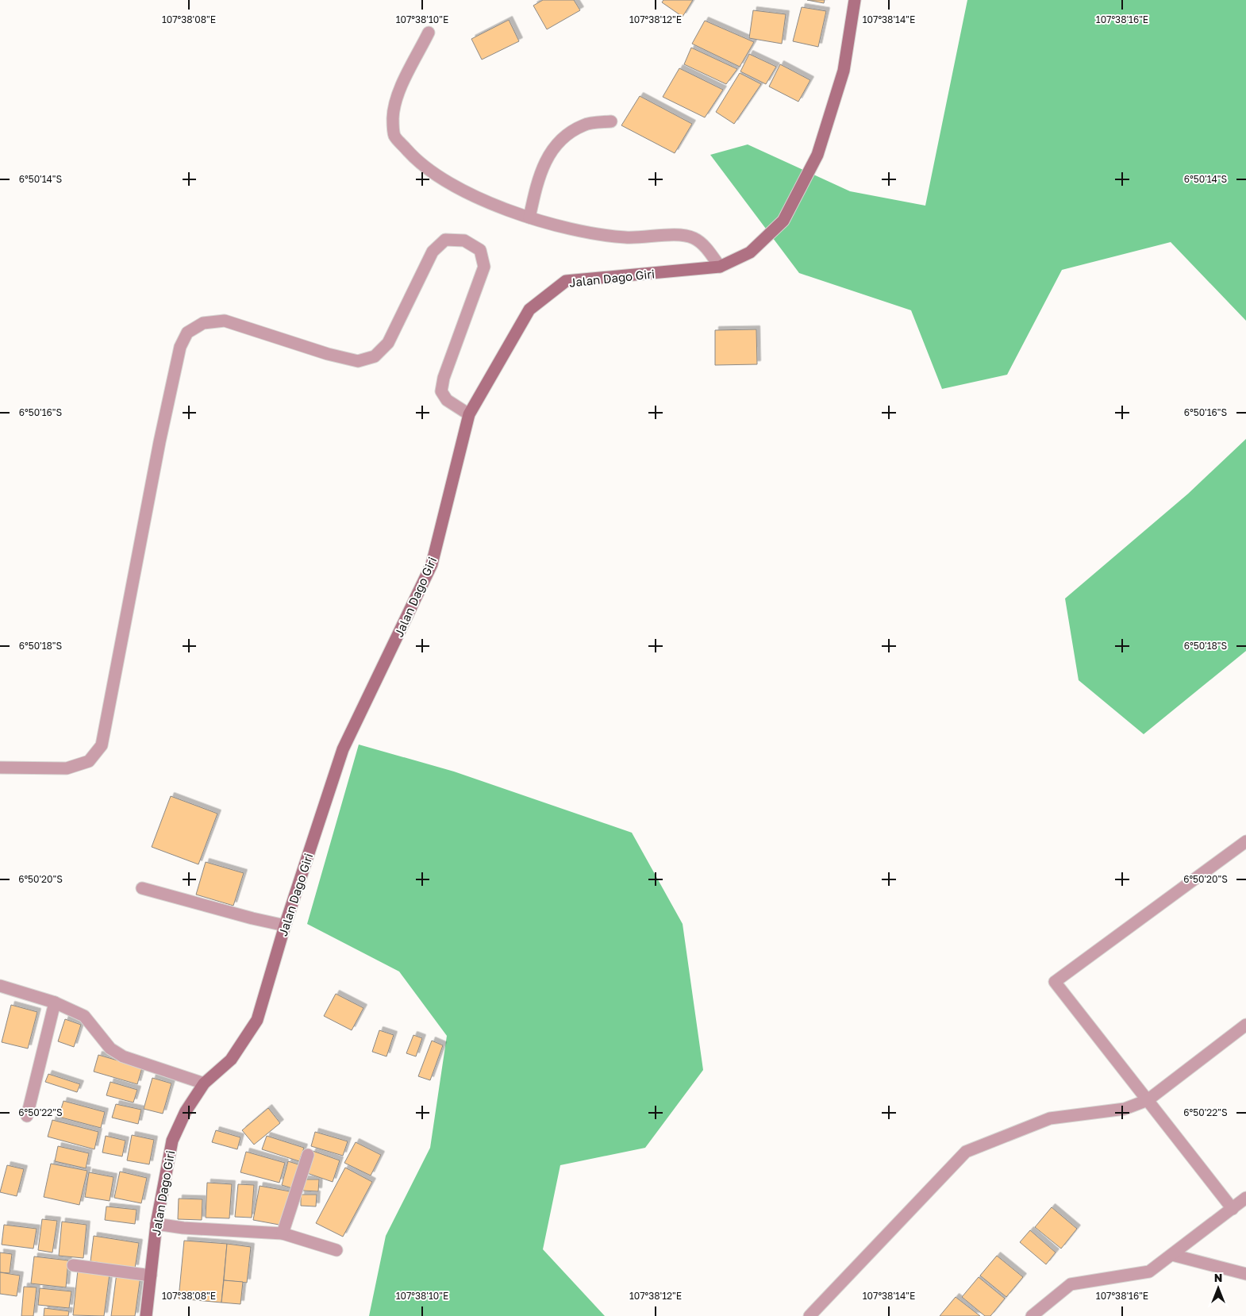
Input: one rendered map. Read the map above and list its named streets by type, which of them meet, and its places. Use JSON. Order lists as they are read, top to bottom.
{
  "streets": {
    "main road": ["Jalan Dago Giri"]
  },
  "north": "top",
  "coordinates": [
    "107°38'08\"E",
    "107°38'10\"E",
    "107°38'12\"E",
    "107°38'14\"E",
    "107°38'16\"E",
    "6°50'14\"S",
    "6°50'16\"S",
    "6°50'18\"S",
    "6°50'20\"S",
    "6°50'22\"S"
  ]
}
